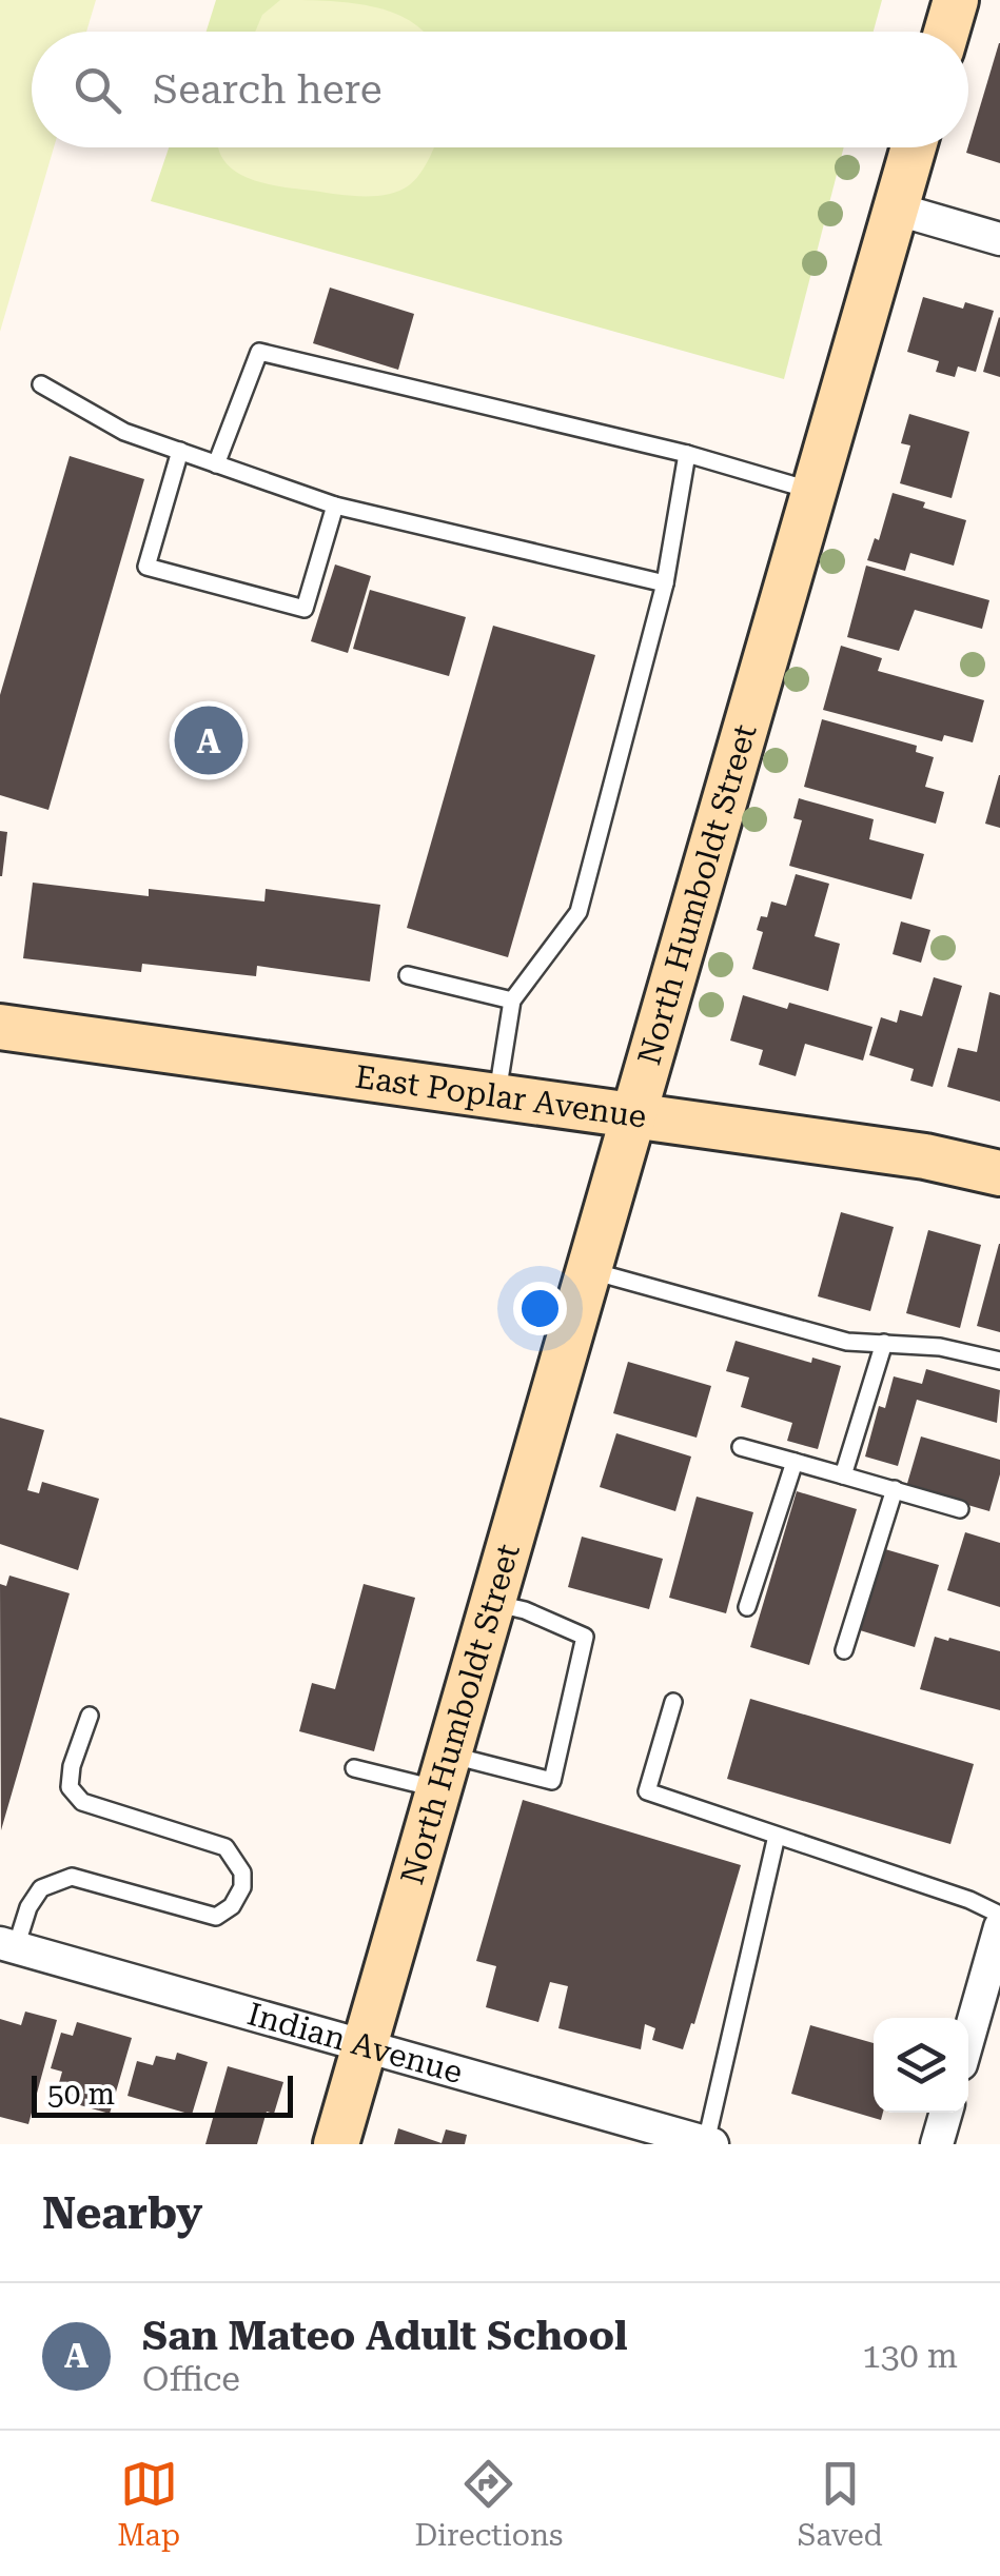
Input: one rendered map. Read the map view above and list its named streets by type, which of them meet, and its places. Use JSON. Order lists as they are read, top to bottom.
{
  "streets": {
    "street": ["North Humboldt Street", "East Poplar Avenue", "Indian Avenue"]
  },
  "crossings": [
    ["North Humboldt Street", "East Poplar Avenue"],
    ["North Humboldt Street", "Indian Avenue"]
  ],
  "scale_bar": "50 m",
  "page": {
    "search": "Search here",
    "pins": "A",
    "scale": "50 m",
    "heading": "Nearby",
    "list": [
      {
        "mark": "A",
        "name": "San Mateo Adult School",
        "note": "Office",
        "value": "130 m"
      }
    ],
    "nav": ["Map", "Directions", "Saved"]
  }
}
